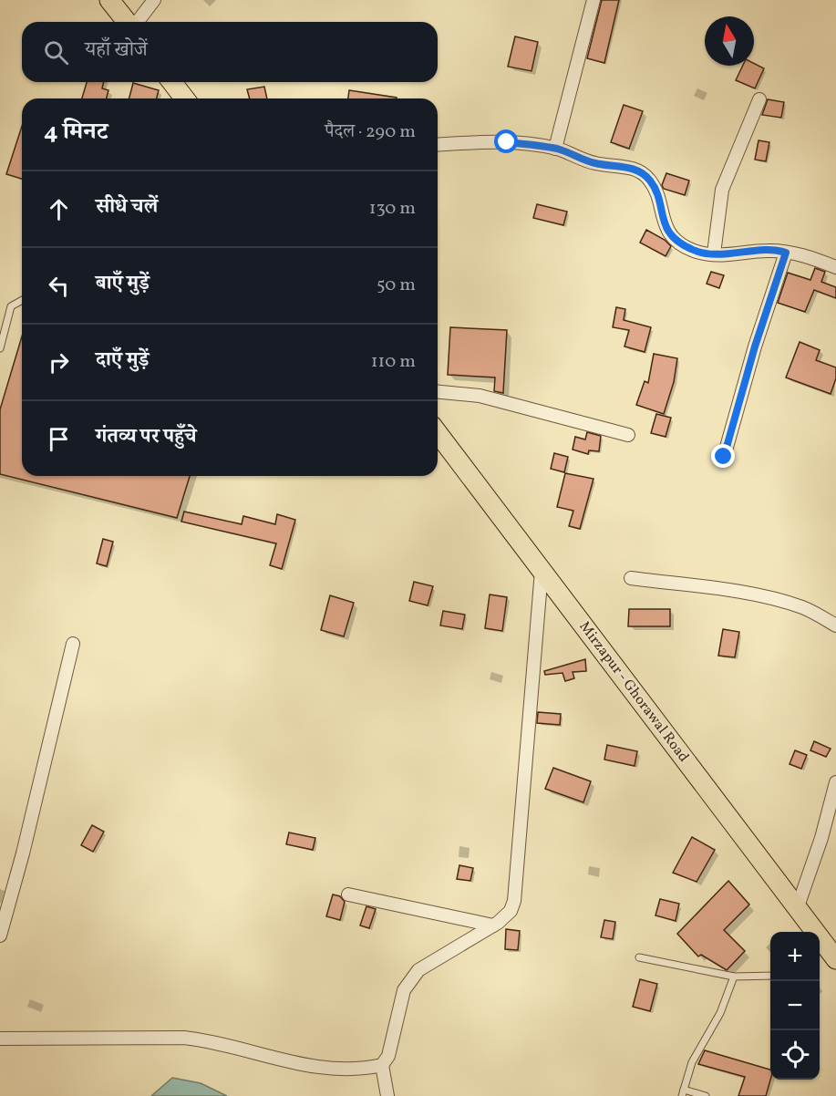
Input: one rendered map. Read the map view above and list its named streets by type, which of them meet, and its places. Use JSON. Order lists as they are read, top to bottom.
{
  "streets": {
    "main road": ["Mirzapur - Ghorawal Road"]
  },
  "north": "top",
  "page": {
    "search": "यहाँ खोजें",
    "heading": ["4 मिनट", "पैदल · 290 m"],
    "list": [
      ["सीधे चलें", "130 m"],
      ["बाएँ मुड़ें", "50 m"],
      ["दाएँ मुड़ें", "110 m"],
      "गंतव्य पर पहुँचे"
    ],
    "map_buttons": ["+", "−"]
  }
}
